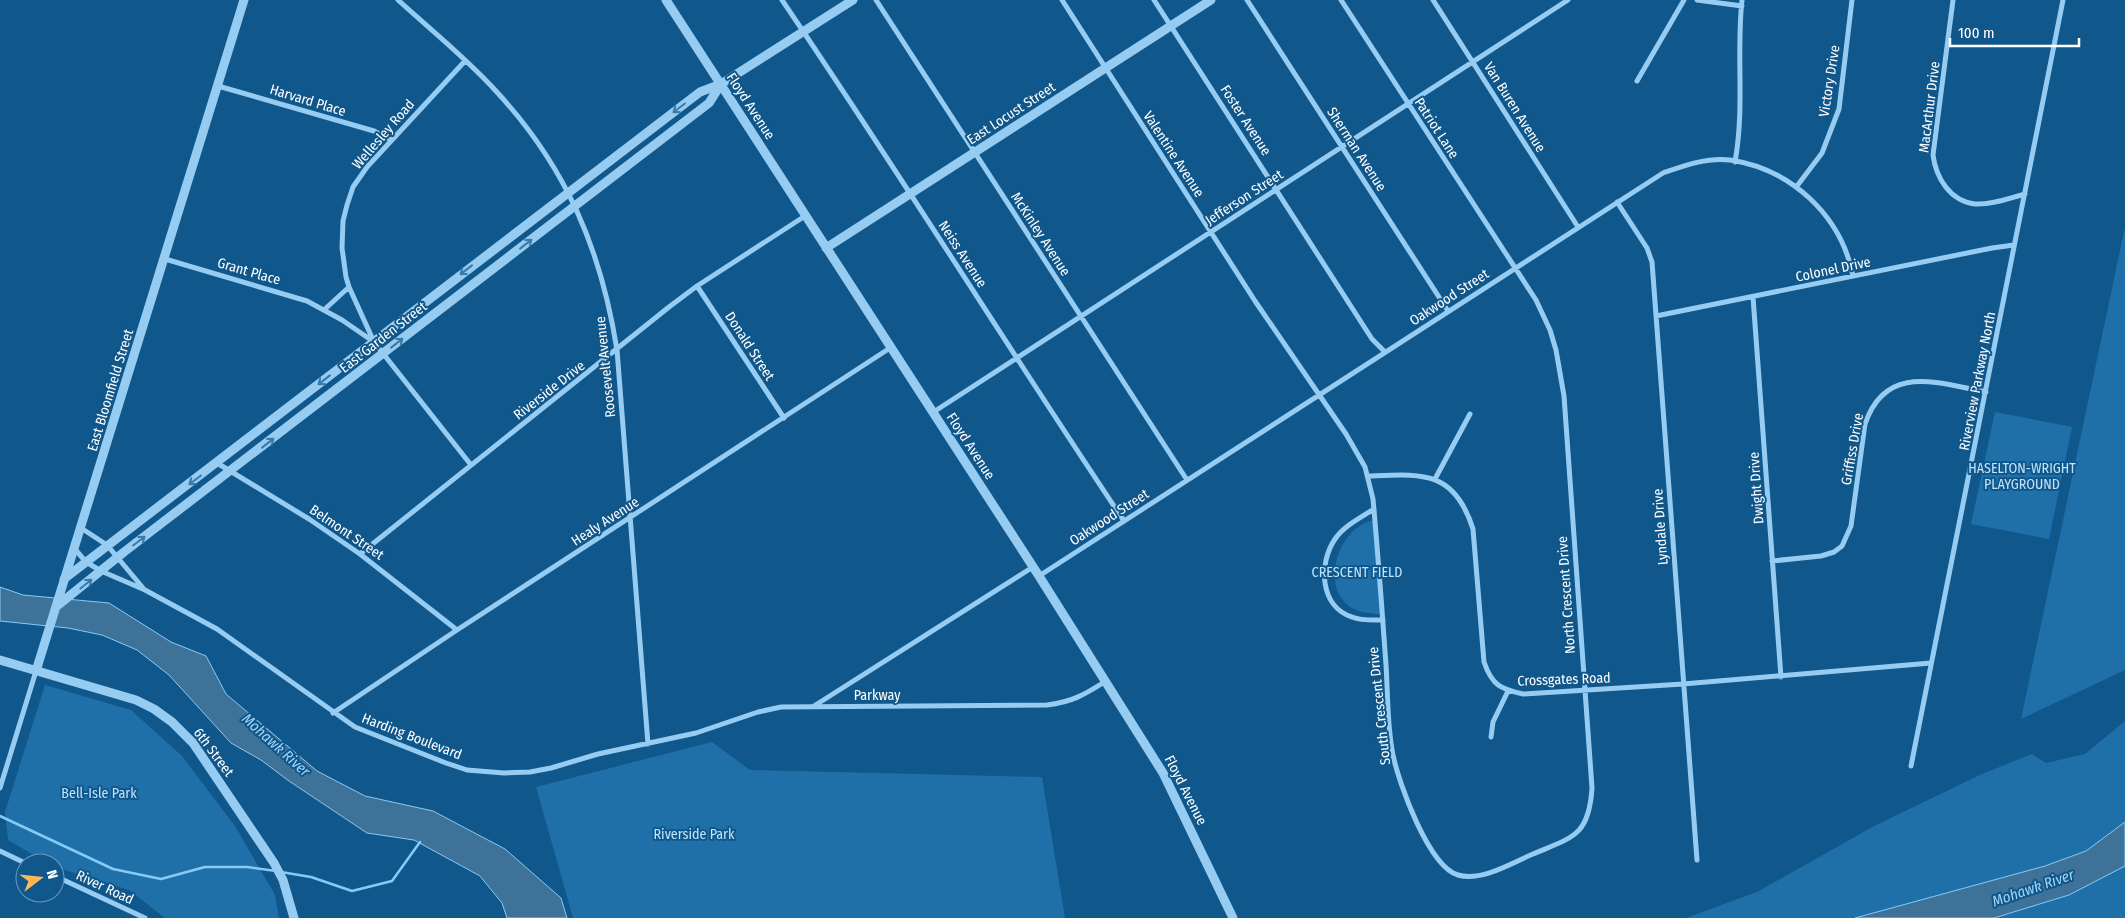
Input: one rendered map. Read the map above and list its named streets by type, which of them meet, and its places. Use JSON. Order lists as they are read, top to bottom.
{
  "streets": {
    "street": [
      "Victory Drive",
      "Harvard Place",
      "Floyd Avenue",
      "Van Buren Avenue",
      "MacArthur Drive",
      "East Locust Street",
      "Foster Avenue",
      "Patriot Lane",
      "Wellesley Road",
      "Sherman Avenue",
      "Valentine Avenue",
      "Jefferson Street",
      "McKinley Avenue",
      "Neiss Avenue",
      "Colonel Drive",
      "Grant Place",
      "Oakwood Street",
      "East Garden Street",
      "Donald Street",
      "Roosevelt Avenue",
      "Riverview Parkway North",
      "East Bloomfield Street",
      "Riverside Drive",
      "Griffiss Drive",
      "Dwight Drive",
      "Healy Avenue",
      "Lyndale Drive",
      "Belmont Street",
      "North Crescent Drive",
      "Crossgates Road",
      "Parkway",
      "South Crescent Drive",
      "Harding Boulevard",
      "6th Street",
      "River Road"
    ]
  },
  "crossings": [
    ["Victory Drive", "Oakwood Street"],
    ["Harvard Place", "Wellesley Road"],
    ["Harvard Place", "East Bloomfield Street"],
    ["Floyd Avenue", "East Locust Street"],
    ["Floyd Avenue", "Jefferson Street"],
    ["Floyd Avenue", "Oakwood Street"],
    ["Floyd Avenue", "East Garden Street"],
    ["Floyd Avenue", "Riverside Drive"],
    ["Floyd Avenue", "Healy Avenue"],
    ["Floyd Avenue", "Parkway"],
    ["Van Buren Avenue", "Jefferson Street"],
    ["Van Buren Avenue", "Oakwood Street"],
    ["MacArthur Drive", "Riverview Parkway North"],
    ["East Locust Street", "Foster Avenue"],
    ["East Locust Street", "Valentine Avenue"],
    ["East Locust Street", "McKinley Avenue"],
    ["East Locust Street", "Neiss Avenue"],
    ["Foster Avenue", "Jefferson Street"],
    ["Foster Avenue", "Oakwood Street"],
    ["Patriot Lane", "Jefferson Street"],
    ["Patriot Lane", "Oakwood Street"],
    ["Patriot Lane", "North Crescent Drive"],
    ["Wellesley Road", "Grant Place"],
    ["Wellesley Road", "East Garden Street"],
    ["Wellesley Road", "Roosevelt Avenue"],
    ["Wellesley Road", "Riverside Drive"],
    ["Sherman Avenue", "Jefferson Street"],
    ["Sherman Avenue", "Oakwood Street"],
    ["Valentine Avenue", "Jefferson Street"],
    ["Valentine Avenue", "Oakwood Street"],
    ["Jefferson Street", "McKinley Avenue"],
    ["Jefferson Street", "Neiss Avenue"],
    ["McKinley Avenue", "Oakwood Street"],
    ["Neiss Avenue", "Oakwood Street"],
    ["Neiss Avenue", "East Garden Street"],
    ["Colonel Drive", "Oakwood Street"],
    ["Colonel Drive", "Riverview Parkway North"],
    ["Colonel Drive", "Dwight Drive"],
    ["Colonel Drive", "Lyndale Drive"],
    ["Grant Place", "East Garden Street"],
    ["Grant Place", "East Bloomfield Street"],
    ["Oakwood Street", "Lyndale Drive"],
    ["Oakwood Street", "North Crescent Drive"],
    ["East Garden Street", "Roosevelt Avenue"],
    ["East Garden Street", "East Bloomfield Street"],
    ["East Garden Street", "Belmont Street"],
    ["East Garden Street", "Harding Boulevard"],
    ["Donald Street", "Riverside Drive"],
    ["Donald Street", "Healy Avenue"],
    ["Roosevelt Avenue", "Riverside Drive"],
    ["Roosevelt Avenue", "Healy Avenue"],
    ["Roosevelt Avenue", "Parkway"],
    ["Roosevelt Avenue", "Harding Boulevard"],
    ["Riverview Parkway North", "Griffiss Drive"],
    ["Riverview Parkway North", "Crossgates Road"],
    ["East Bloomfield Street", "Harding Boulevard"],
    ["East Bloomfield Street", "6th Street"],
    ["Riverside Drive", "Belmont Street"],
    ["Griffiss Drive", "Dwight Drive"],
    ["Dwight Drive", "Crossgates Road"],
    ["Healy Avenue", "Belmont Street"],
    ["Healy Avenue", "Harding Boulevard"],
    ["Lyndale Drive", "Crossgates Road"],
    ["North Crescent Drive", "Crossgates Road"],
    ["North Crescent Drive", "South Crescent Drive"],
    ["Crossgates Road", "South Crescent Drive"],
    ["Parkway", "Harding Boulevard"]
  ],
  "water": ["Mohawk River"],
  "parks": [
    "HASELTON-WRIGHT PLAYGROUND",
    "CRESCENT FIELD",
    "Bell-Isle Park",
    "Riverside Park"
  ],
  "scale_bar": "100 m",
  "north": "right"
}
